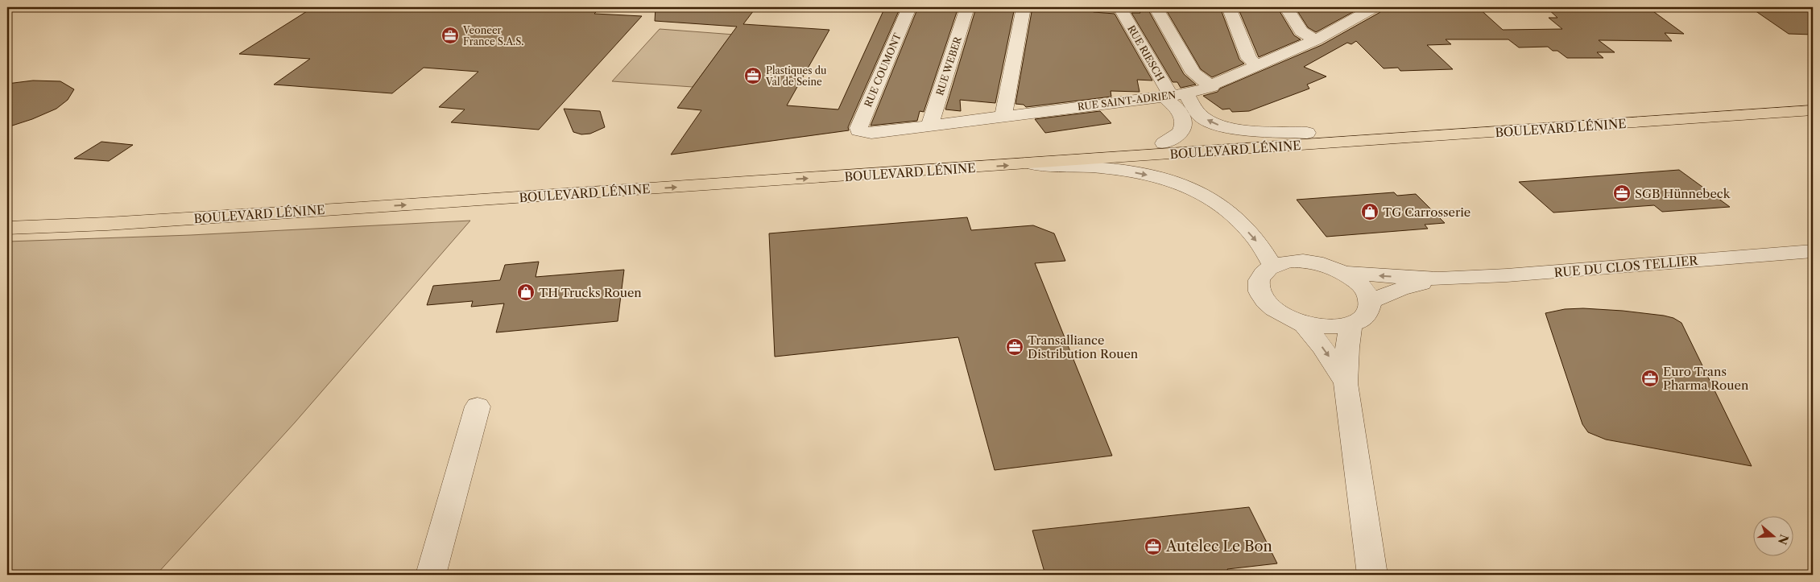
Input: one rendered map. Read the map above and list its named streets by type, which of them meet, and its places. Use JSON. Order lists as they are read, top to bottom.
{
  "streets": {
    "main road": ["BOULEVARD LÉNINE"],
    "street": [
      "RUE RIESCH",
      "RUE WEBER",
      "RUE COUMONT",
      "RUE SAINT-ADRIEN",
      "RUE DU CLOS TELLIER"
    ]
  },
  "crossings": [
    ["RUE RIESCH", "RUE SAINT-ADRIEN"],
    ["RUE WEBER", "RUE SAINT-ADRIEN"],
    ["RUE COUMONT", "RUE SAINT-ADRIEN"]
  ],
  "places": {
    "office": [
      "Veoneer France S.A.S.",
      "Plastiques du Val de Seine",
      "SGB Hünnebeck",
      "Transalliance Distribution Rouen",
      "Euro Trans Pharma Rouen",
      "Autelec Le Bon"
    ],
    "shop": ["TG Carrosserie", "TH Trucks Rouen"]
  },
  "north": "right"
}
